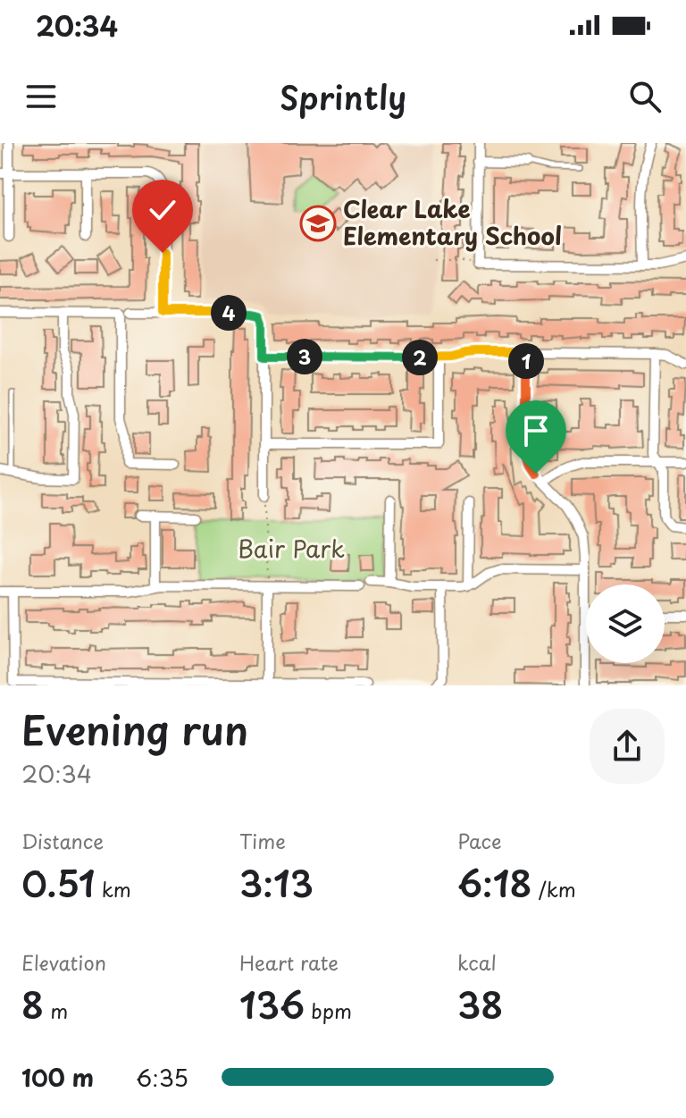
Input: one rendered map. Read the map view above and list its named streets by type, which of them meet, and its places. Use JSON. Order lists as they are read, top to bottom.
{
  "parks": ["Bair Park"],
  "places": {
    "school or university": ["Clear Lake Elementary School"]
  },
  "page": {
    "status": "20:34",
    "header": "Sprintly",
    "pins": [
      "4",
      "3",
      "2",
      "1"
    ],
    "heading": ["Evening run", "20:34"],
    "stats": [
      ["Distance", "0.51 km"],
      ["Time", "3:13"],
      ["Pace", "6:18 /km"],
      ["Elevation", "8 m"],
      ["Heart rate", "136 bpm"],
      ["kcal", "38"]
    ],
    "list": [
      {
        "name": "100 m",
        "note": "6:35"
      }
    ]
  }
}
